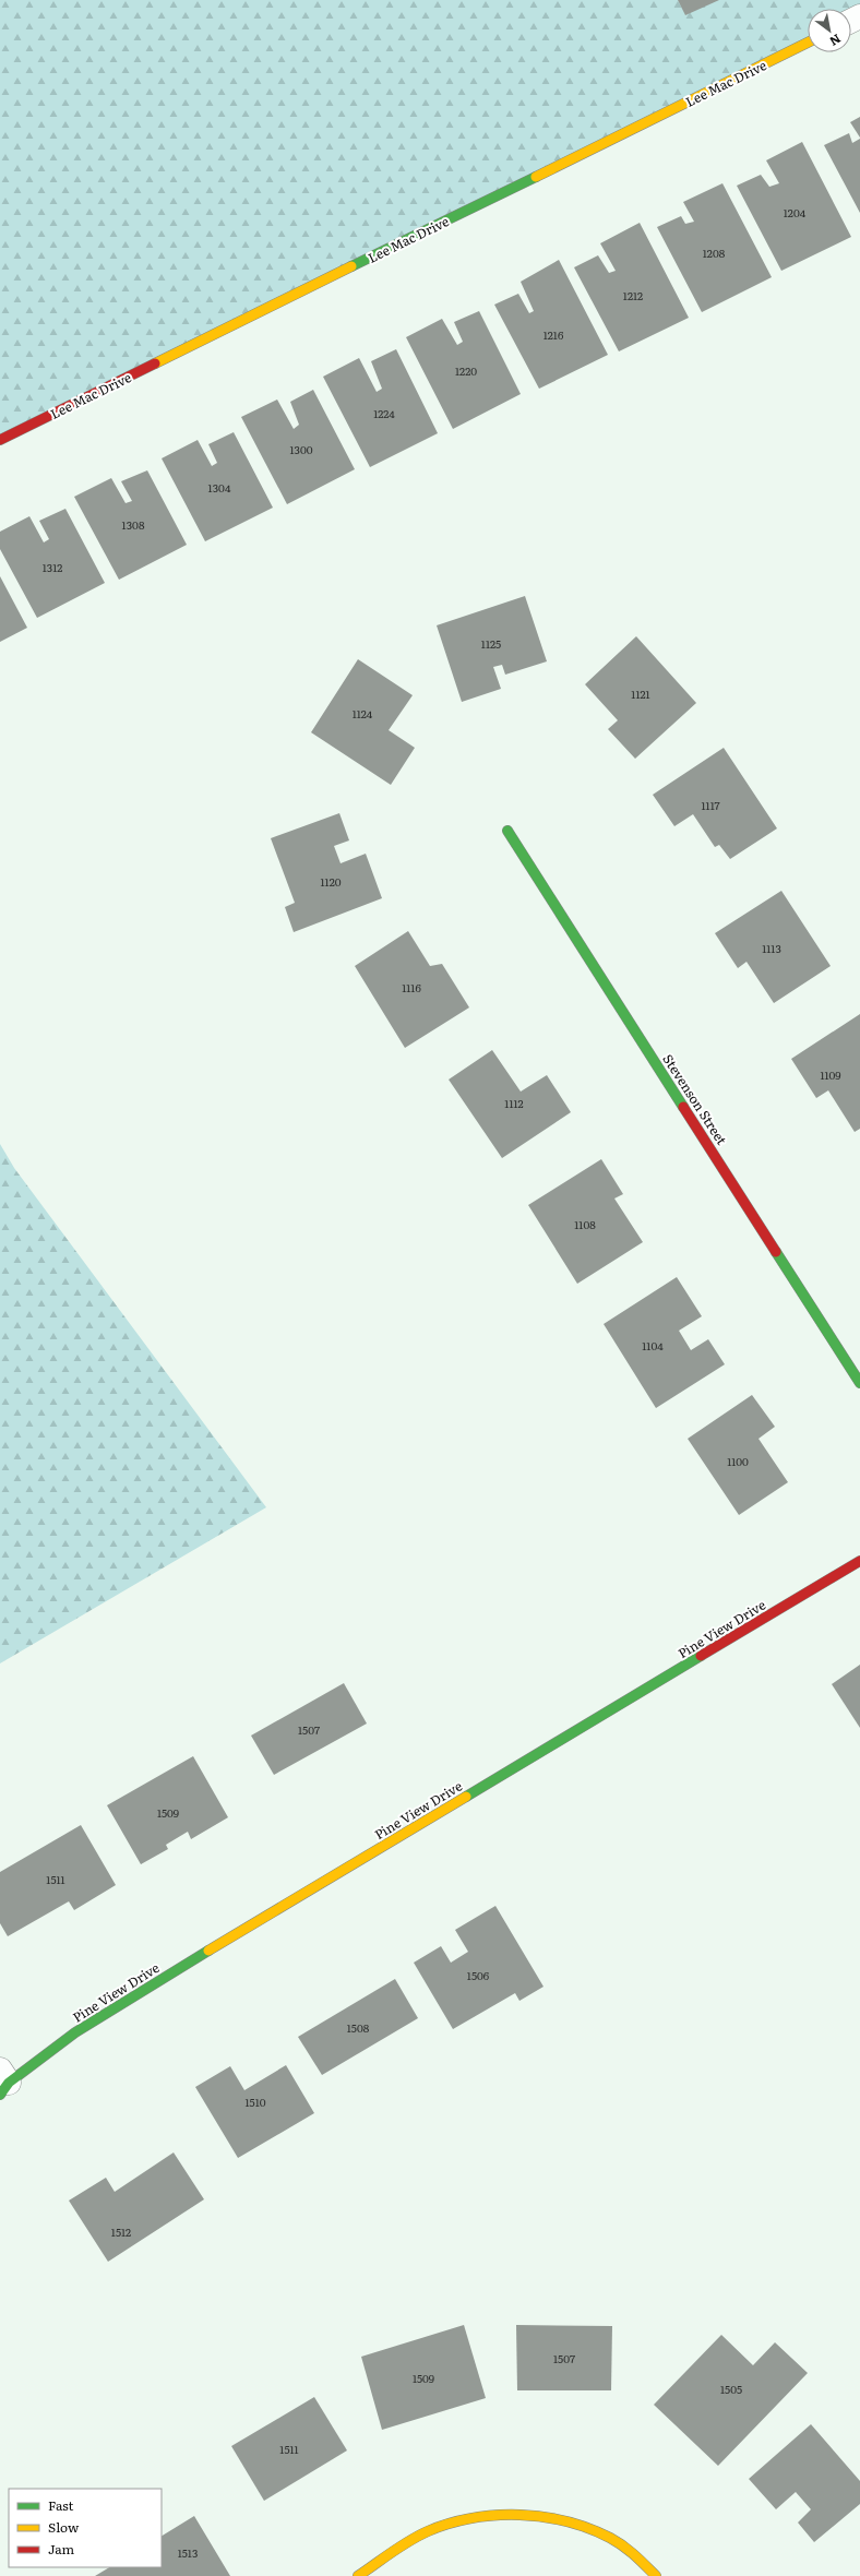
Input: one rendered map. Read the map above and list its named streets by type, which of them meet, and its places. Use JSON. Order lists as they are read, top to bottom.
{
  "streets": {
    "street": ["Lee Mac Drive", "Stevenson Street", "Pine View Drive"]
  },
  "house_numbers": [
    "1204",
    "1208",
    "1212",
    "1216",
    "1220",
    "1224",
    "1300",
    "1304",
    "1308",
    "1312",
    "1125",
    "1121",
    "1124",
    "1117",
    "1120",
    "1113",
    "1116",
    "1109",
    "1112",
    "1108",
    "1104",
    "1100",
    "1507",
    "1509",
    "1511",
    "1506",
    "1508",
    "1510",
    "1512",
    "1507",
    "1509",
    "1505",
    "1511",
    "1513"
  ],
  "legend": ["Fast", "Slow", "Jam"],
  "north": "bottom right"
}
